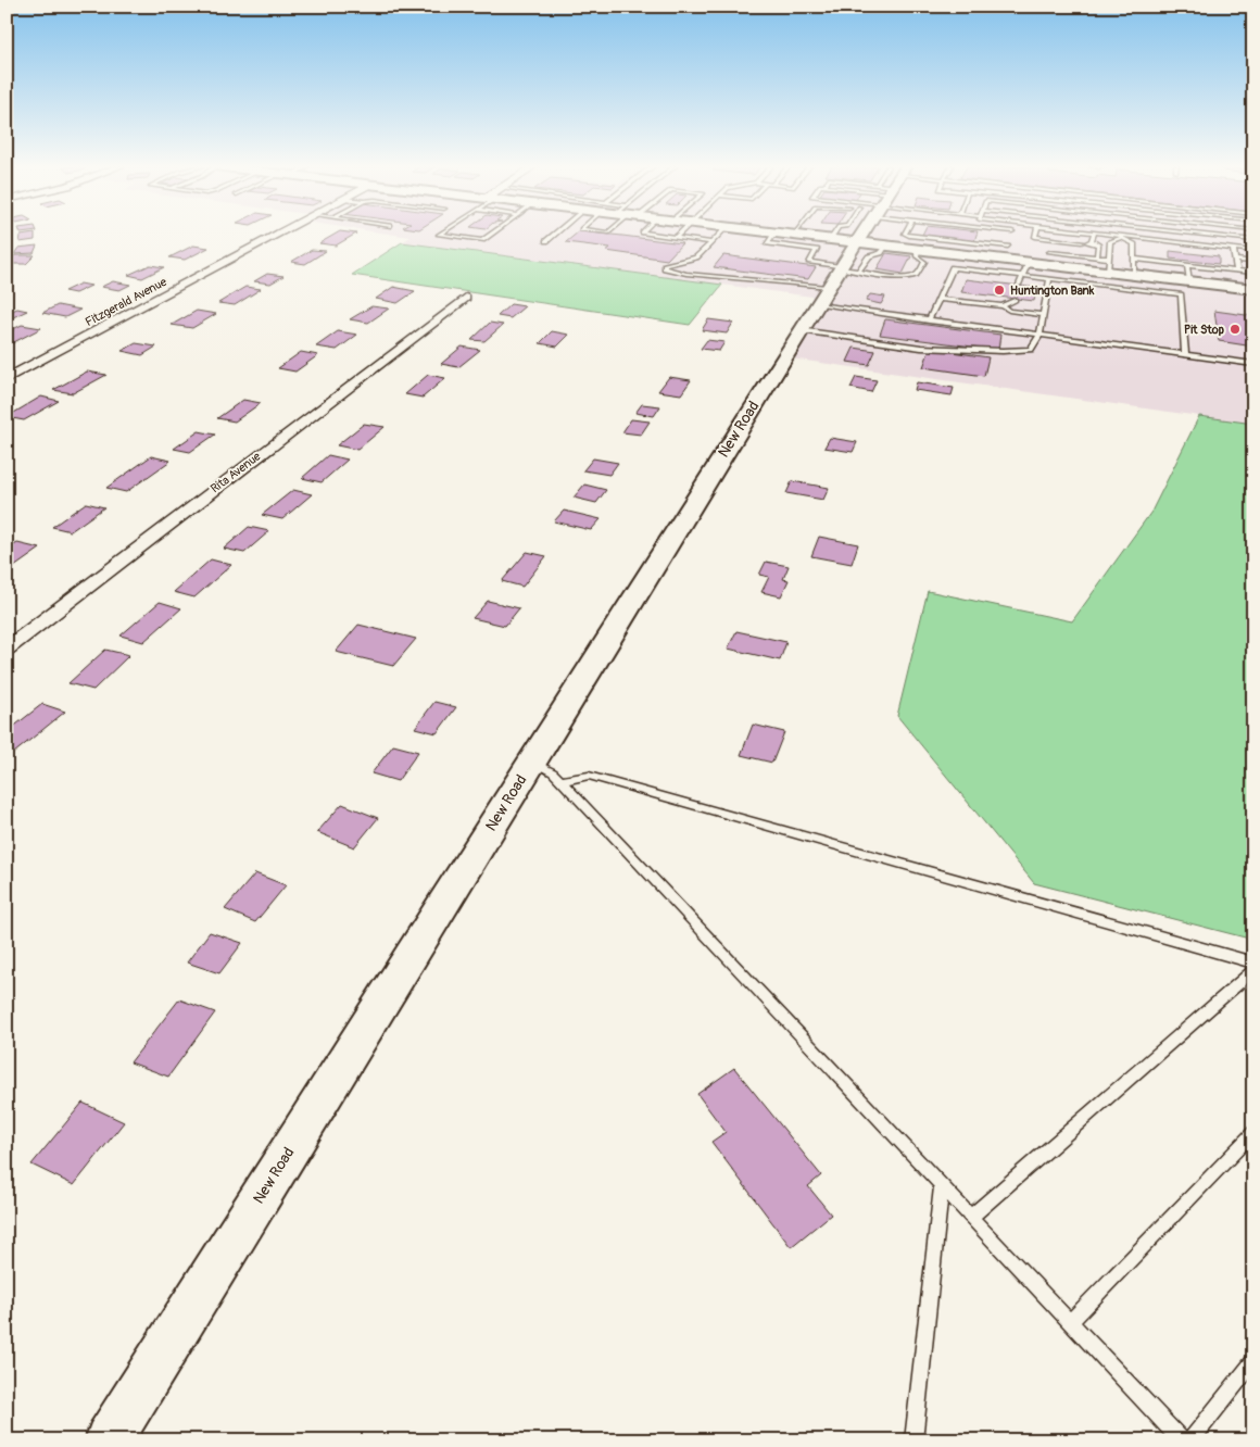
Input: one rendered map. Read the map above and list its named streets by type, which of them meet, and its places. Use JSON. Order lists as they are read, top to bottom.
{
  "streets": {
    "street": ["Fitzgerald Avenue", "New Road", "Rita Avenue"]
  },
  "places": ["Huntington Bank", "Pit Stop"]
}
